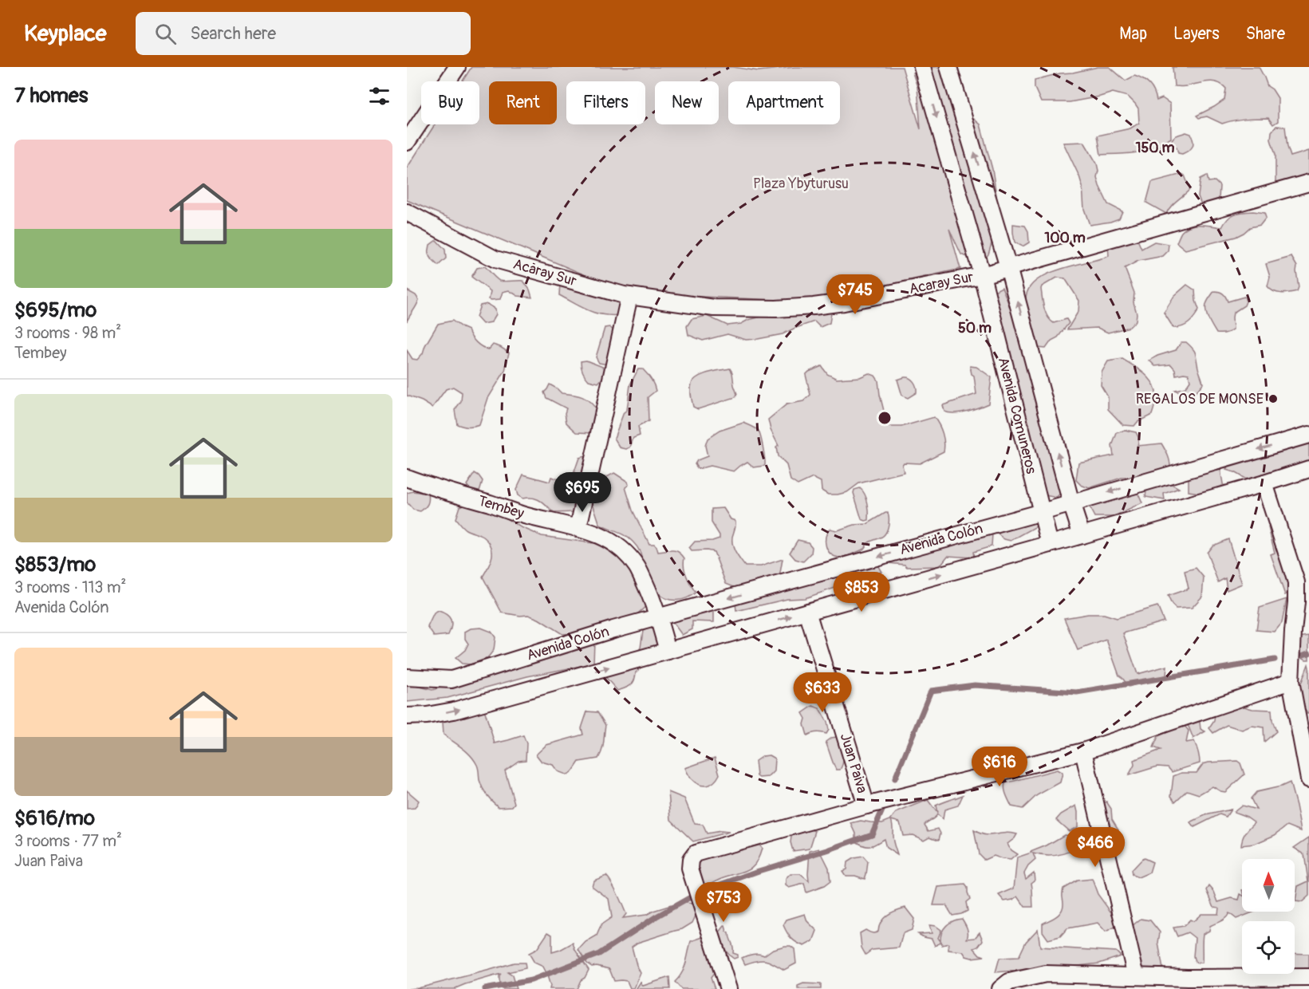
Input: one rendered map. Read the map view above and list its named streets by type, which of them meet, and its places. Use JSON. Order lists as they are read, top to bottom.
{
  "streets": {
    "street": [
      "Acaray Sur",
      "Avenida Comuneros",
      "Tembey",
      "Avenida Colón",
      "Juan Paiva"
    ]
  },
  "crossings": [
    ["Acaray Sur", "Avenida Comuneros"],
    ["Avenida Comuneros", "Avenida Colón"],
    ["Tembey", "Avenida Colón"]
  ],
  "parks": ["Plaza Ybyturusu"],
  "places": ["REGALOS DE MONSE"],
  "north": "top",
  "page": {
    "header": "Keyplace",
    "search": "Search here",
    "nav": ["Map", "Layers", "Share"],
    "heading": "7 homes",
    "chip": [
      "Buy",
      "Rent",
      "Filters",
      "New",
      "Apartment"
    ],
    "list": [
      {
        "name": "$695/mo",
        "note": "3 rooms · 98 m² · Tembey"
      },
      {
        "name": "$853/mo",
        "note": "3 rooms · 113 m² · Avenida Colón"
      },
      {
        "name": "$616/mo",
        "note": "3 rooms · 77 m² · Juan Paiva"
      }
    ],
    "price": [
      "$745",
      "$695",
      "$853",
      "$633",
      "$616",
      "$466",
      "$753"
    ]
  },
  "rings": ["150 m", "100 m", "50 m"]
}
